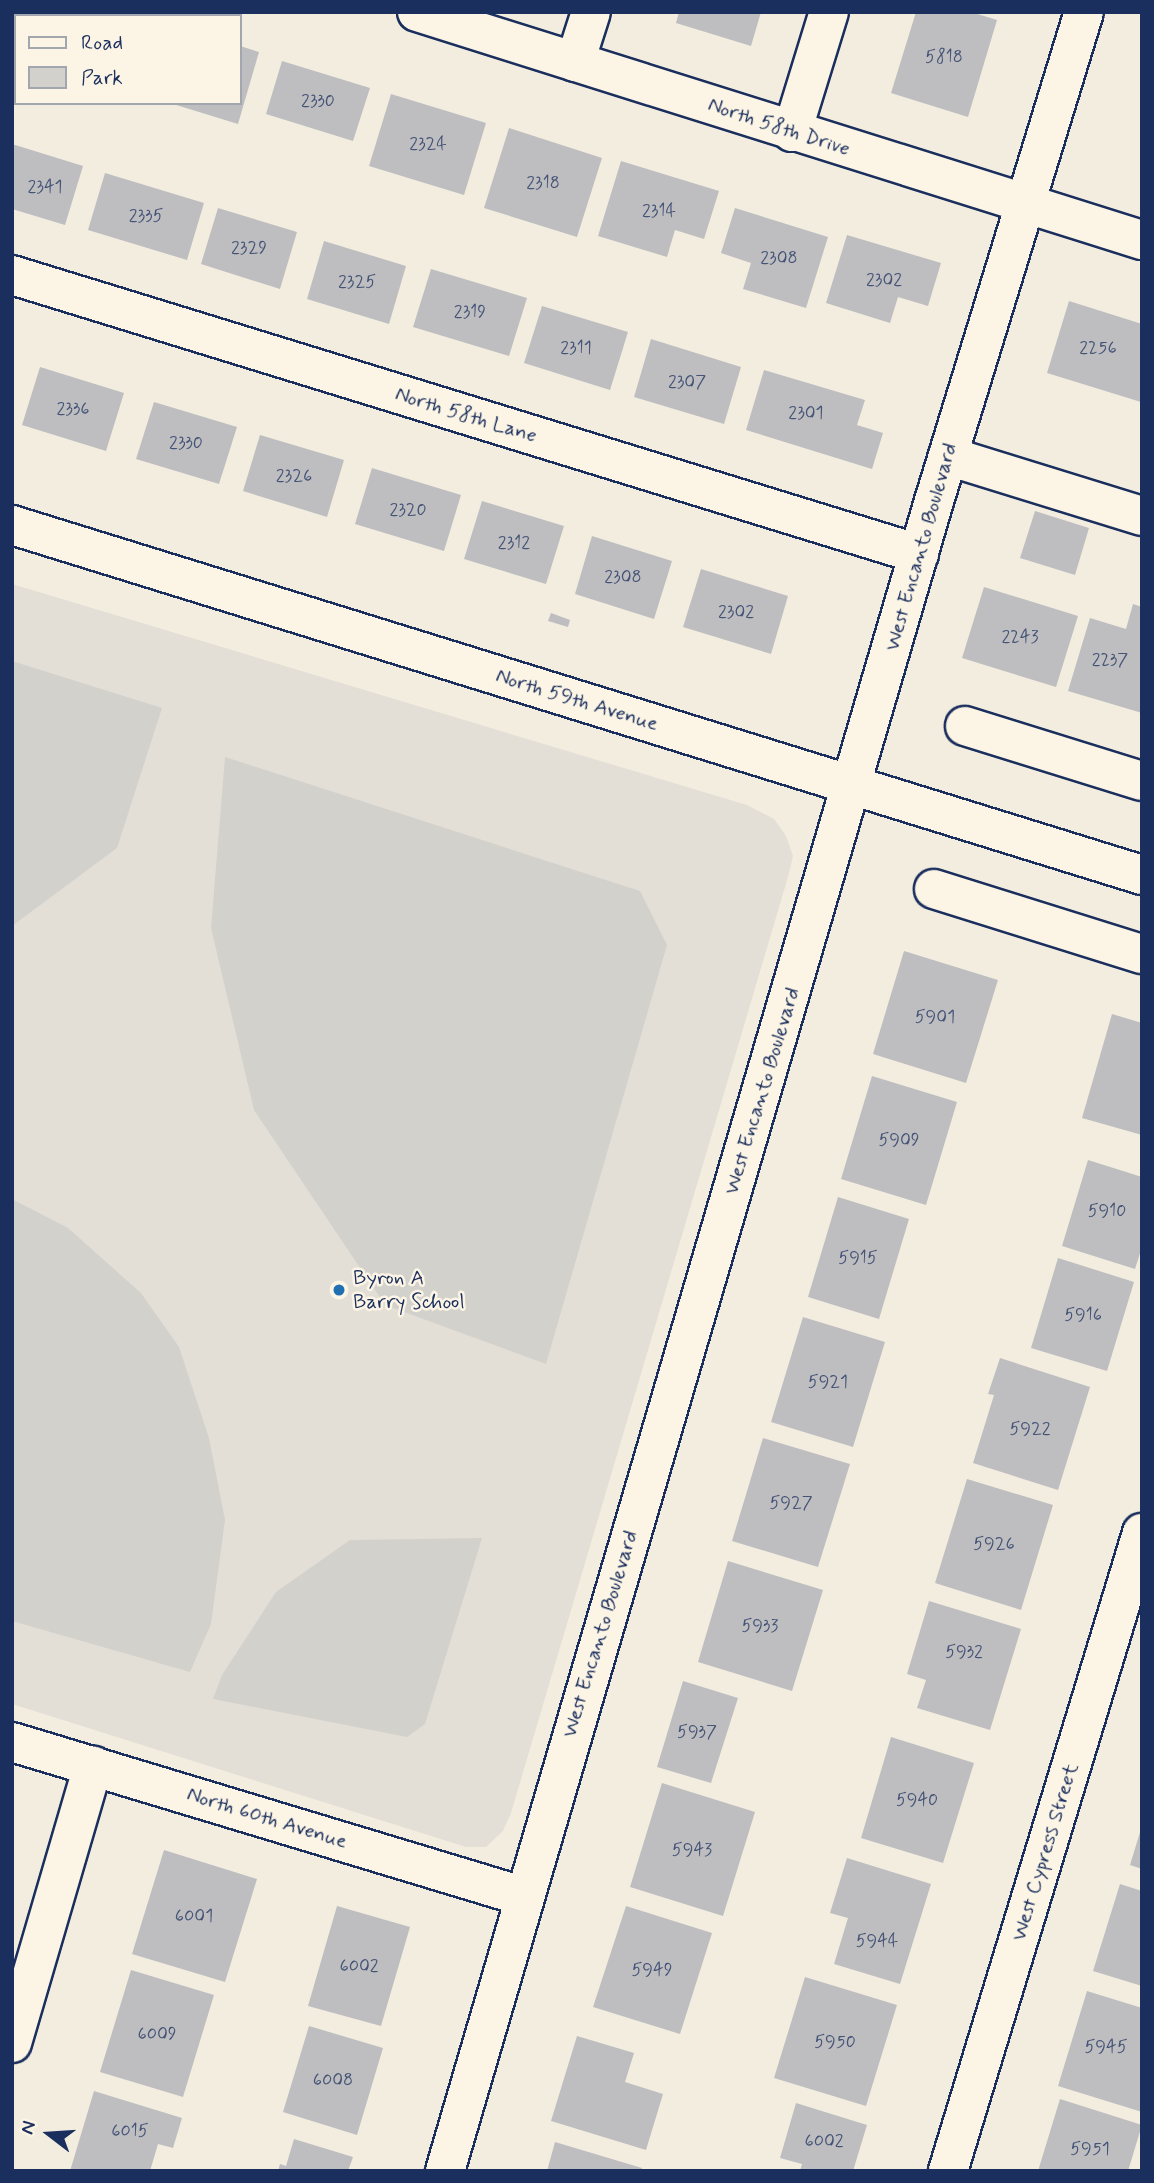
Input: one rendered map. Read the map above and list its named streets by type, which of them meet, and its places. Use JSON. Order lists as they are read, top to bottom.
{
  "streets": {
    "street": [
      "North 58th Drive",
      "North 58th Lane",
      "West Encanto Boulevard",
      "North 59th Avenue",
      "North 60th Avenue",
      "West Cypress Street"
    ]
  },
  "crossings": [
    ["North 58th Drive", "West Encanto Boulevard"],
    ["North 58th Lane", "West Encanto Boulevard"],
    ["West Encanto Boulevard", "North 59th Avenue"],
    ["West Encanto Boulevard", "North 60th Avenue"]
  ],
  "places": ["Byron A Barry School"],
  "house_numbers": [
    "5818",
    "2330",
    "2324",
    "2318",
    "2341",
    "2314",
    "2335",
    "2329",
    "2308",
    "2302",
    "2325",
    "2319",
    "2311",
    "2256",
    "2307",
    "2336",
    "2301",
    "2330",
    "2326",
    "2320",
    "2312",
    "2308",
    "2302",
    "2243",
    "2237",
    "5901",
    "5909",
    "5910",
    "5915",
    "5916",
    "5921",
    "5922",
    "5927",
    "5926",
    "5933",
    "5932",
    "5937",
    "5940",
    "5943",
    "6001",
    "5944",
    "6002",
    "5949",
    "6009",
    "5950",
    "5945",
    "6008",
    "6015",
    "6002",
    "5951"
  ],
  "legend": ["Road", "Park"],
  "north": "left"
}
